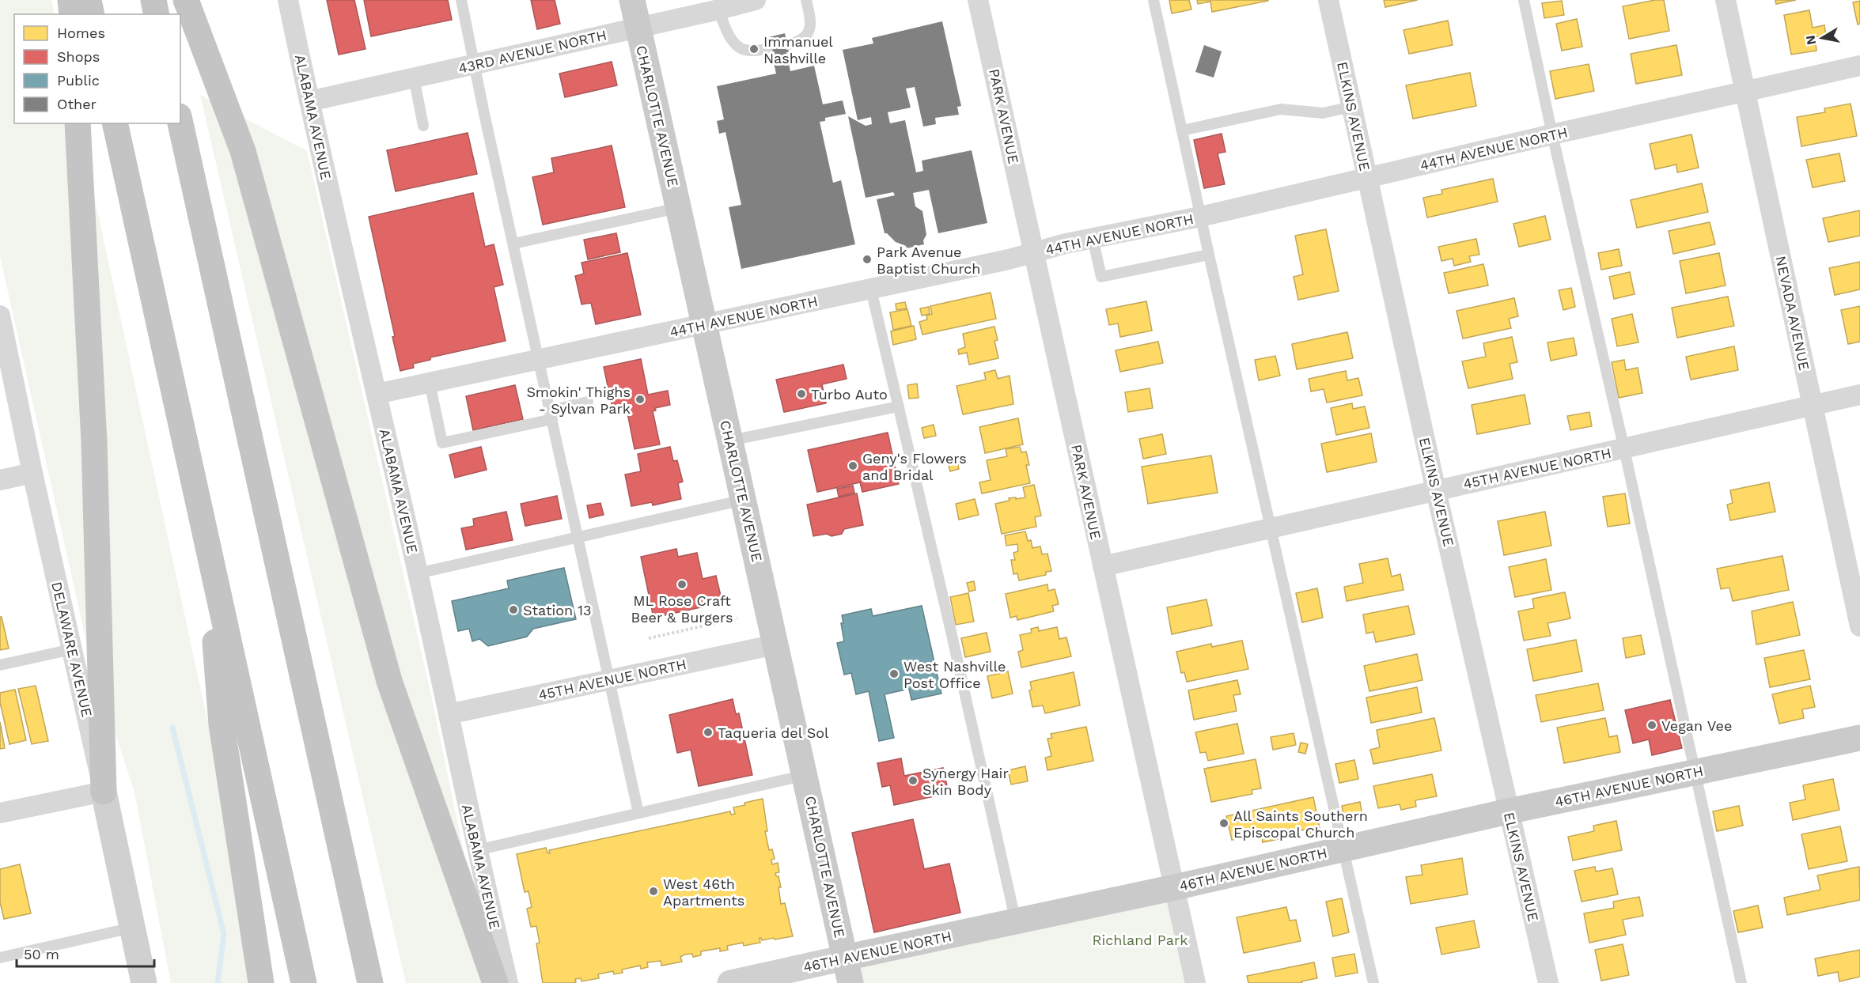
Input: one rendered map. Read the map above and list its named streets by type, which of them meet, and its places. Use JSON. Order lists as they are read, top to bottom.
{
  "streets": {
    "main road": ["CHARLOTTE AVENUE", "DELAWARE AVENUE", "46TH AVENUE NORTH"],
    "street": [
      "43RD AVENUE NORTH",
      "PARK AVENUE",
      "ELKINS AVENUE",
      "ALABAMA AVENUE",
      "44TH AVENUE NORTH",
      "NEVADA AVENUE",
      "45TH AVENUE NORTH"
    ]
  },
  "crossings": [
    ["43RD AVENUE NORTH", "CHARLOTTE AVENUE"],
    ["43RD AVENUE NORTH", "ALABAMA AVENUE"],
    ["CHARLOTTE AVENUE", "44TH AVENUE NORTH"],
    ["CHARLOTTE AVENUE", "45TH AVENUE NORTH"],
    ["CHARLOTTE AVENUE", "46TH AVENUE NORTH"],
    ["PARK AVENUE", "44TH AVENUE NORTH"],
    ["PARK AVENUE", "45TH AVENUE NORTH"],
    ["PARK AVENUE", "46TH AVENUE NORTH"],
    ["ELKINS AVENUE", "44TH AVENUE NORTH"],
    ["ELKINS AVENUE", "45TH AVENUE NORTH"],
    ["ELKINS AVENUE", "46TH AVENUE NORTH"],
    ["ALABAMA AVENUE", "44TH AVENUE NORTH"],
    ["ALABAMA AVENUE", "45TH AVENUE NORTH"],
    ["44TH AVENUE NORTH", "NEVADA AVENUE"],
    ["NEVADA AVENUE", "45TH AVENUE NORTH"]
  ],
  "parks": ["Richland Park"],
  "places": [
    "Immanuel Nashville",
    "Park Avenue Baptist Church",
    "Turbo Auto",
    "Smokin' Thighs - Sylvan Park",
    "Geny's Flowers and Bridal",
    "ML Rose Craft Beer & Burgers",
    "Station 13",
    "West Nashville Post Office",
    "Vegan Vee",
    "Taqueria del Sol",
    "Synergy Hair Skin Body",
    "All Saints Southern Episcopal Church",
    "West 46th Apartments"
  ],
  "legend": [
    "Homes",
    "Shops",
    "Public",
    "Other"
  ],
  "scale_bar": "50 m",
  "north": "left"
}
